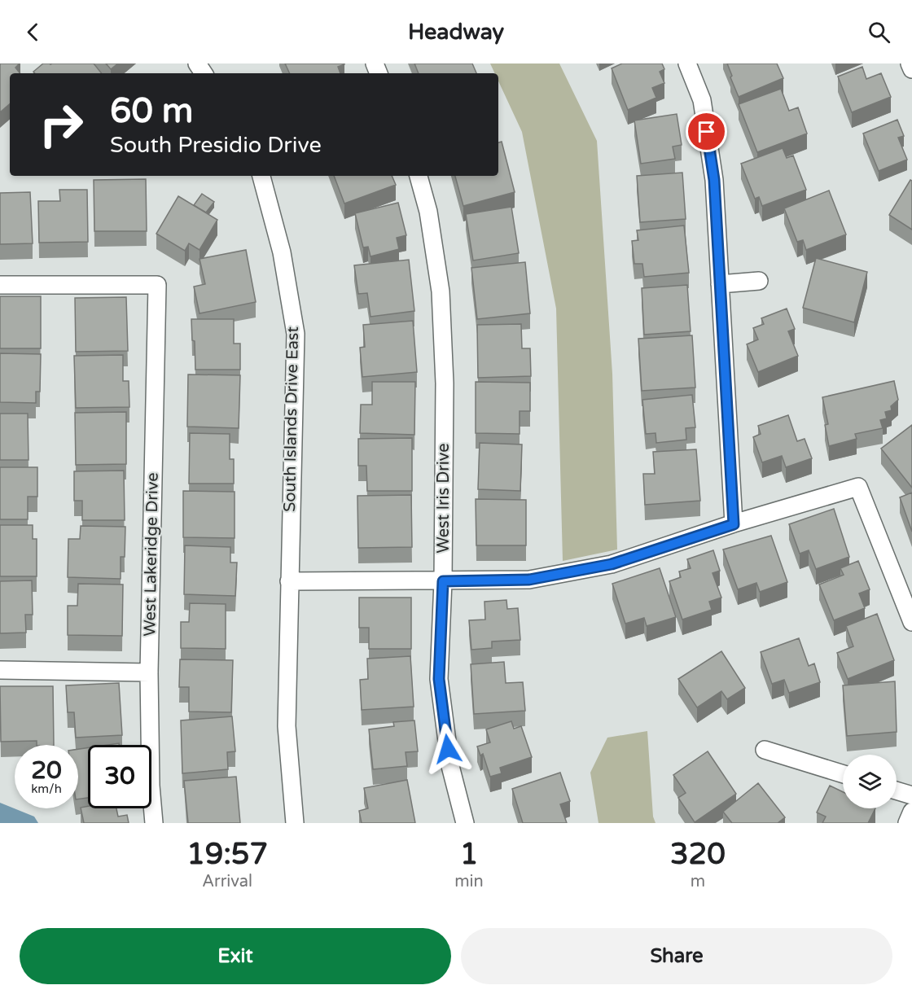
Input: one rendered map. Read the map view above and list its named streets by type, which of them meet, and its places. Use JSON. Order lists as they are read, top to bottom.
{
  "streets": {
    "street": ["South Islands Drive East", "West Iris Drive", "West Lakeridge Drive"]
  },
  "page": {
    "header": "Headway",
    "turn": ["60 m", "South Presidio Drive"],
    "speed": "20 km/h",
    "limit": "30",
    "eta": [
      "19:57",
      "Arrival",
      "1",
      "min",
      "320",
      "m"
    ],
    "buttons": ["Exit", "Share"]
  }
}
